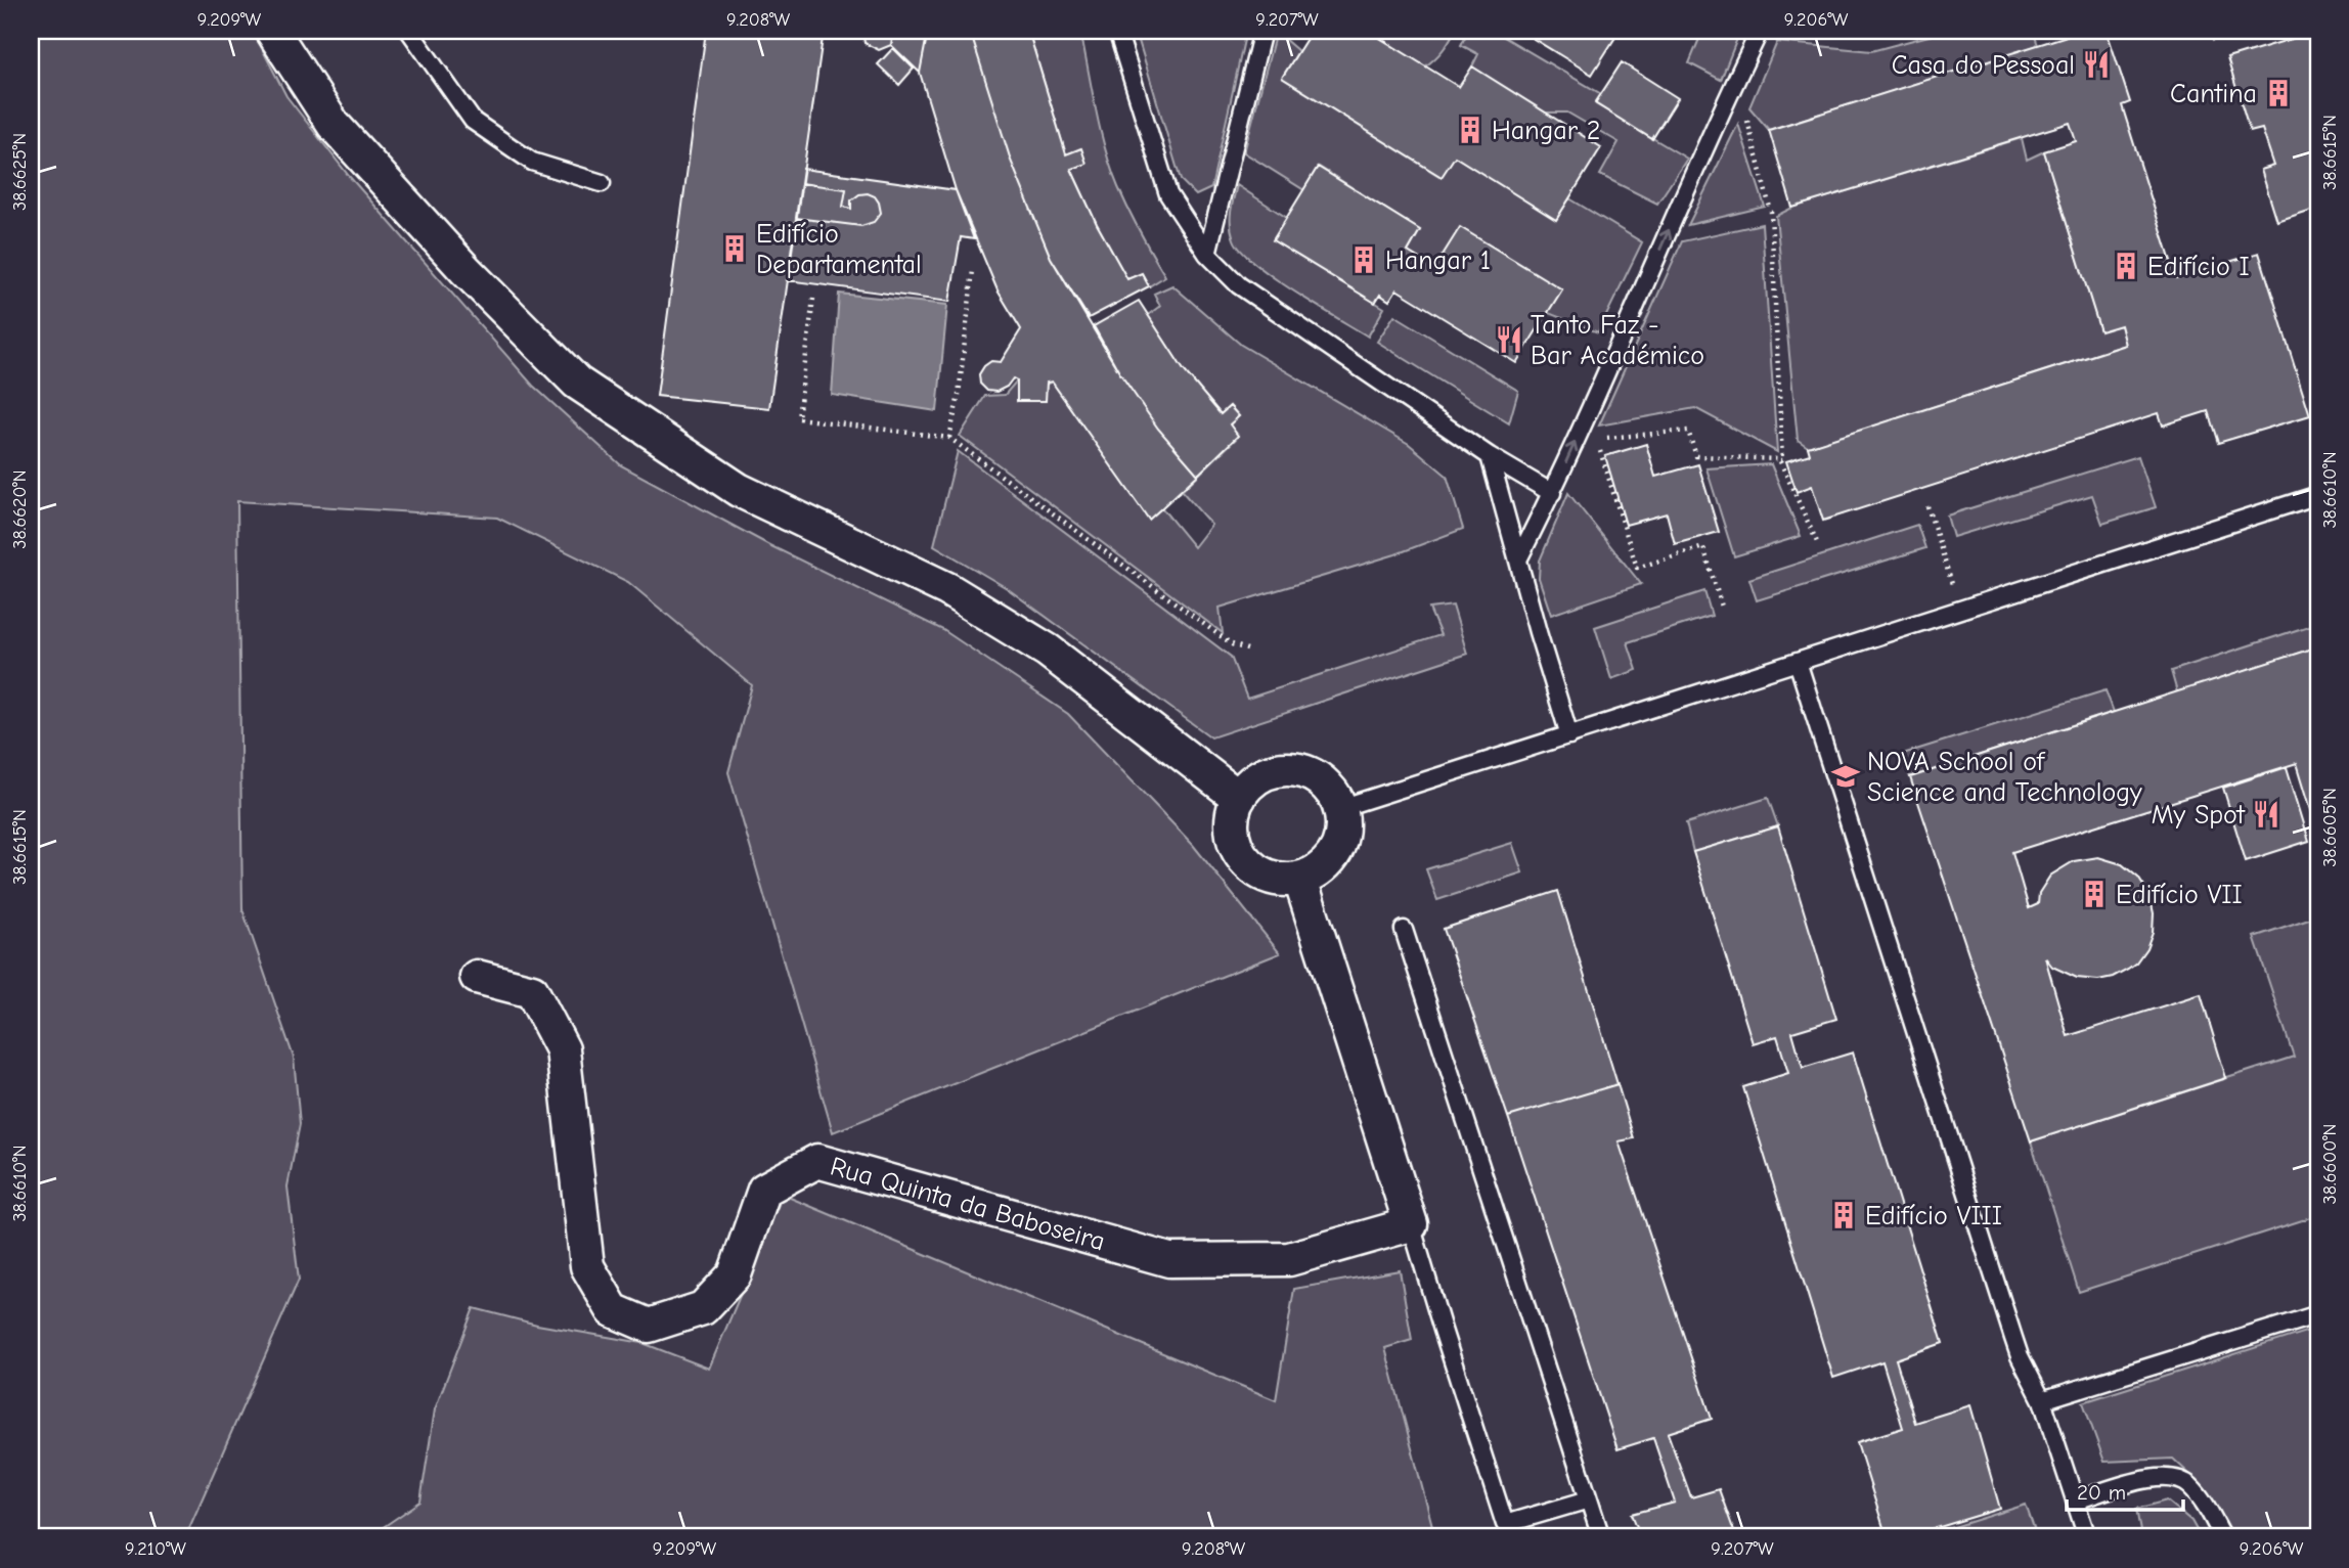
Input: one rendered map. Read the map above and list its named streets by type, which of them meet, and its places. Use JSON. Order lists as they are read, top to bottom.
{
  "streets": {
    "street": ["Rua Quinta da Baboseira"]
  },
  "places": {
    "restaurant": ["Casa do Pessoal", "Tanto Faz - Bar Académico", "My Spot"],
    "building": [
      "Cantina",
      "Hangar 2",
      "Edifício Departamental",
      "Hangar 1",
      "Edifício I",
      "Edifício VII",
      "Edifício VIII"
    ],
    "school or university": ["NOVA School of Science and Technology"]
  },
  "scale_bar": "20 m",
  "coordinates": [
    "9.209°W",
    "9.208°W",
    "9.207°W",
    "9.206°W",
    "38.6615°N",
    "38.6625°N",
    "38.6610°N",
    "38.6620°N",
    "38.6605°N",
    "38.6600°N",
    "9.210°W"
  ]
}
